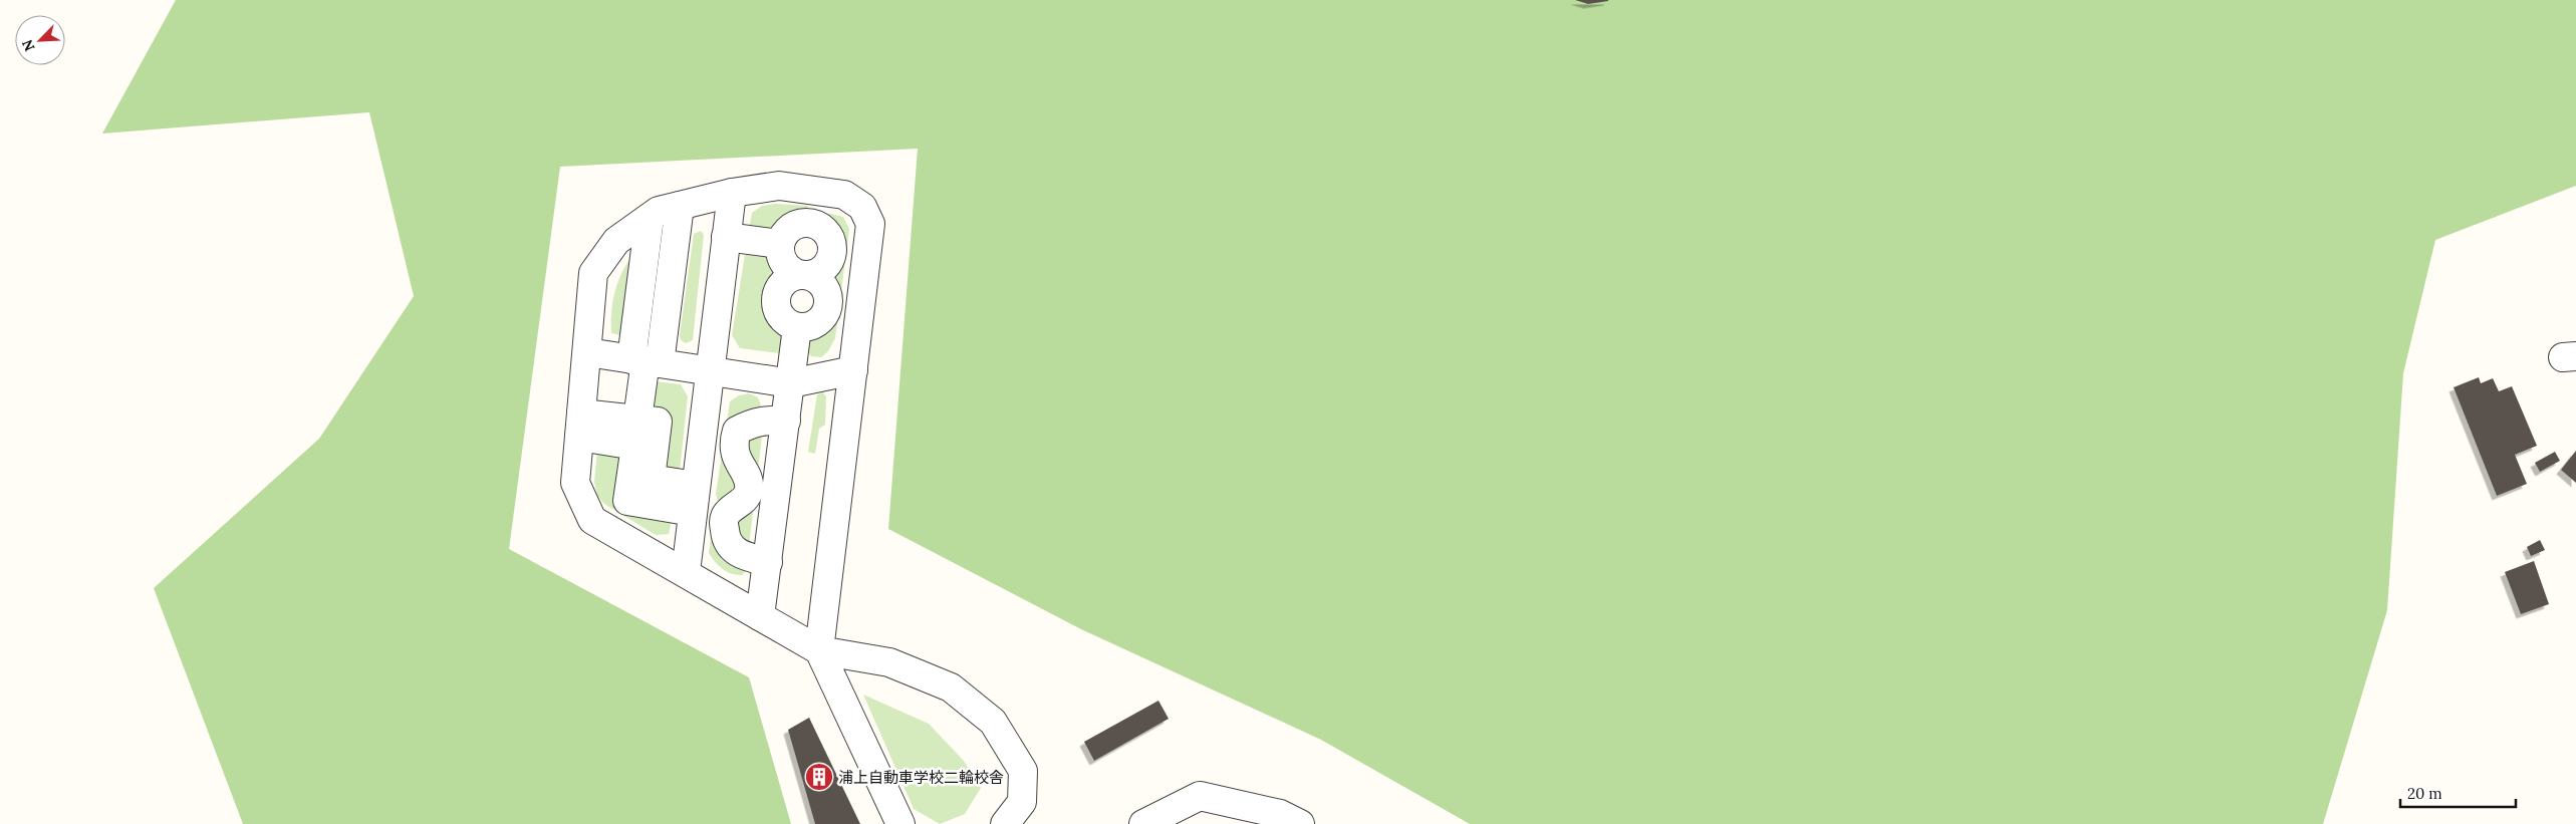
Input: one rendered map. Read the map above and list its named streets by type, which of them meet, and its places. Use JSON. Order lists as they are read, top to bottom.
{
  "places": {
    "building": ["浦上自動車学校二輪校舎"]
  },
  "scale_bar": "20 m",
  "north": "bottom left"
}
